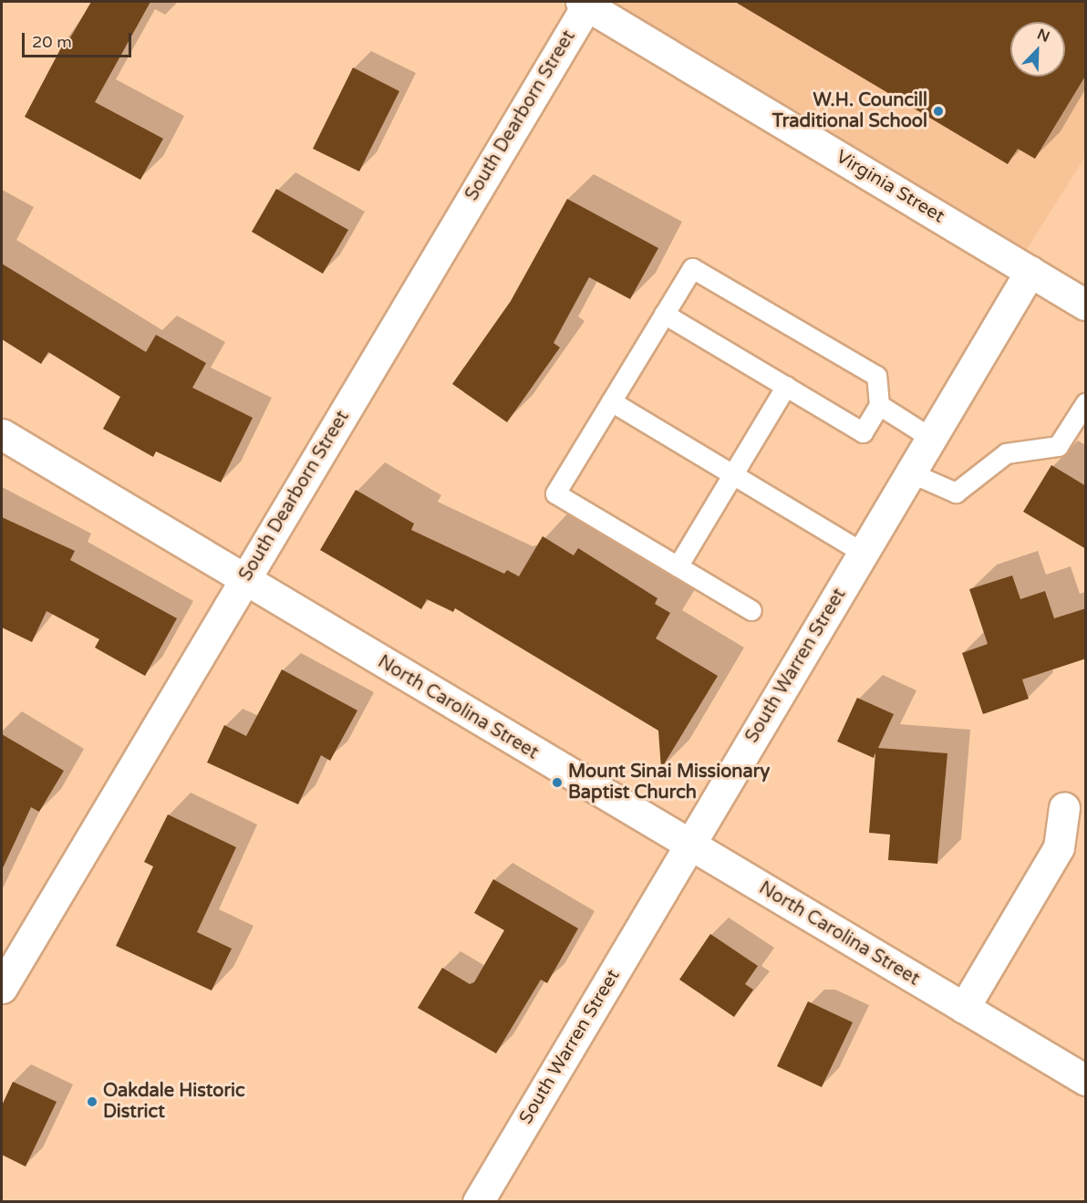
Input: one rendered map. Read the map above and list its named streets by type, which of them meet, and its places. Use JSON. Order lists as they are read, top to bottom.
{
  "streets": {
    "street": [
      "South Dearborn Street",
      "Virginia Street",
      "South Warren Street",
      "North Carolina Street"
    ]
  },
  "crossings": [
    ["South Dearborn Street", "Virginia Street"],
    ["South Dearborn Street", "North Carolina Street"],
    ["Virginia Street", "South Warren Street"],
    ["South Warren Street", "North Carolina Street"]
  ],
  "places": ["W.H. Councill Traditional School", "Mount Sinai Missionary Baptist Church", "Oakdale Historic District"],
  "scale_bar": "20 m",
  "north": "top right"
}
